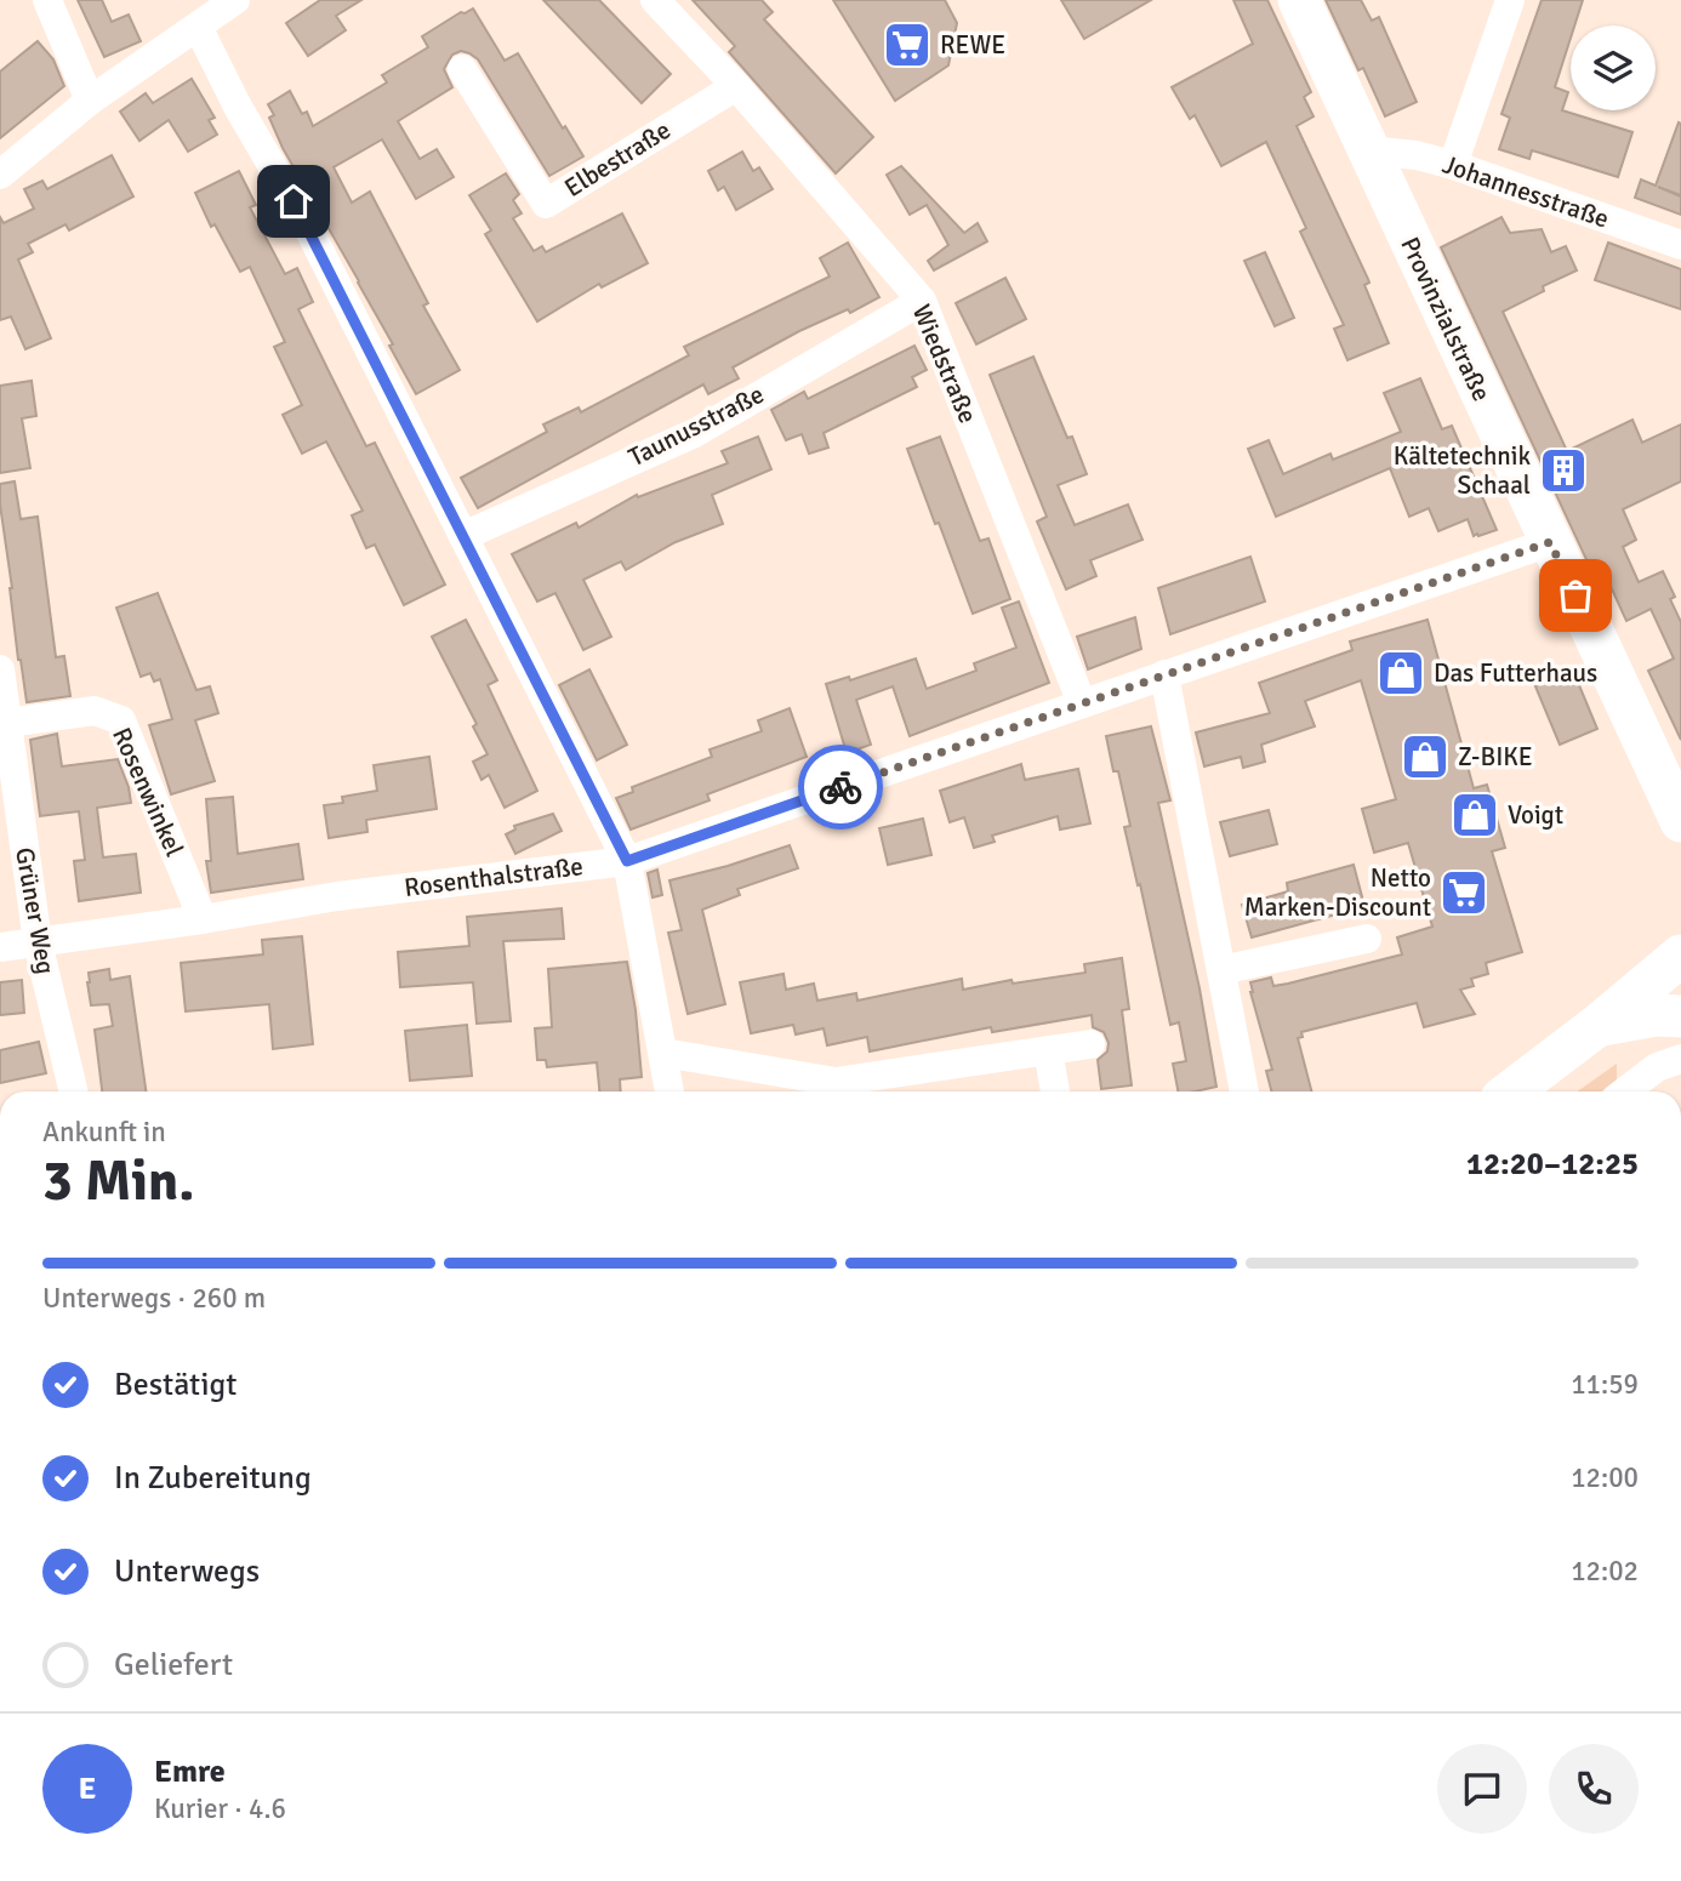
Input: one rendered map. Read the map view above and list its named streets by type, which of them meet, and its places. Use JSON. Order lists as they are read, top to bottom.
{
  "streets": {
    "street": [
      "Elbestraße",
      "Johannesstraße",
      "Provinzialstraße",
      "Wiedstraße",
      "Taunusstraße",
      "Rosenwinkel",
      "Rosenthalstraße",
      "Grüner Weg"
    ]
  },
  "crossings": [
    ["Elbestraße", "Wiedstraße"],
    ["Johannesstraße", "Provinzialstraße"],
    ["Provinzialstraße", "Rosenthalstraße"],
    ["Wiedstraße", "Taunusstraße"],
    ["Wiedstraße", "Rosenthalstraße"],
    ["Rosenwinkel", "Rosenthalstraße"],
    ["Rosenwinkel", "Grüner Weg"],
    ["Rosenthalstraße", "Grüner Weg"]
  ],
  "places": {
    "supermarket": ["REWE", "Netto Marken-Discount"],
    "building": ["Kältetechnik Schaal"],
    "shop": ["Das Futterhaus", "Z-BIKE", "Voigt"]
  },
  "page": {
    "heading": ["3 Min.", "Ankunft in", "12:20–12:25"],
    "panel": ["Emre", "Kurier · 4.6"],
    "bar": "Unterwegs · 260 m",
    "list": [
      ["Bestätigt", "11:59"],
      ["In Zubereitung", "12:00"],
      ["Unterwegs", "12:02"],
      "Geliefert"
    ],
    "round": "E"
  }
}
